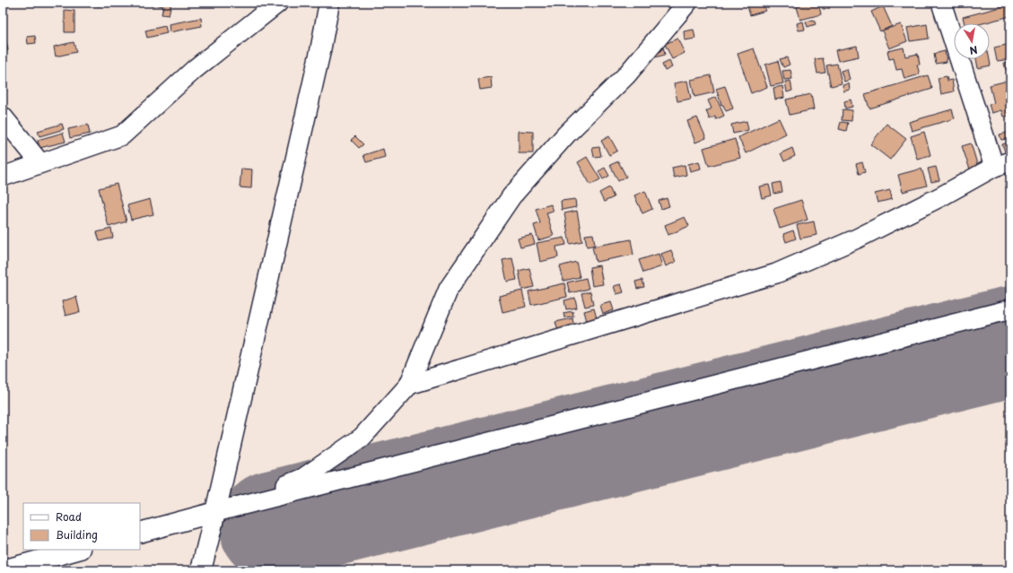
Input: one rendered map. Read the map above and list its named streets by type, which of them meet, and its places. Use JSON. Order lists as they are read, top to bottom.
{
  "legend": ["Road", "Building"],
  "north": "bottom"
}
